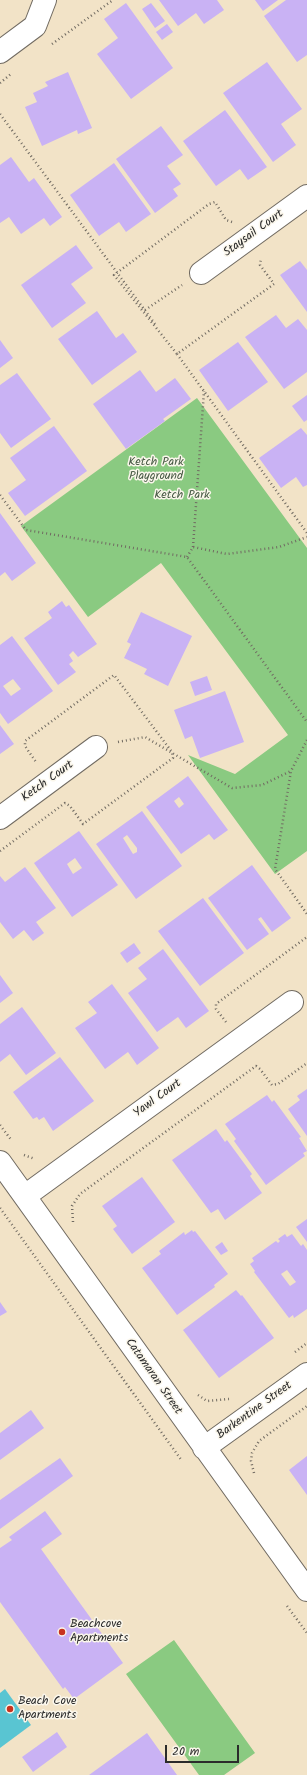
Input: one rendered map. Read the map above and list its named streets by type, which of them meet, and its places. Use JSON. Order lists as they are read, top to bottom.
{
  "streets": {
    "street": [
      "Staysail Court",
      "Ketch Court",
      "Yawl Court",
      "Catamaran Street",
      "Barkentine Street"
    ]
  },
  "crossings": [
    ["Yawl Court", "Catamaran Street"],
    ["Catamaran Street", "Barkentine Street"]
  ],
  "parks": ["Ketch Park Playground", "Ketch Park"],
  "places": ["Beachcove Apartments", "Beach Cove Apartments"],
  "scale_bar": "20 m"
}
